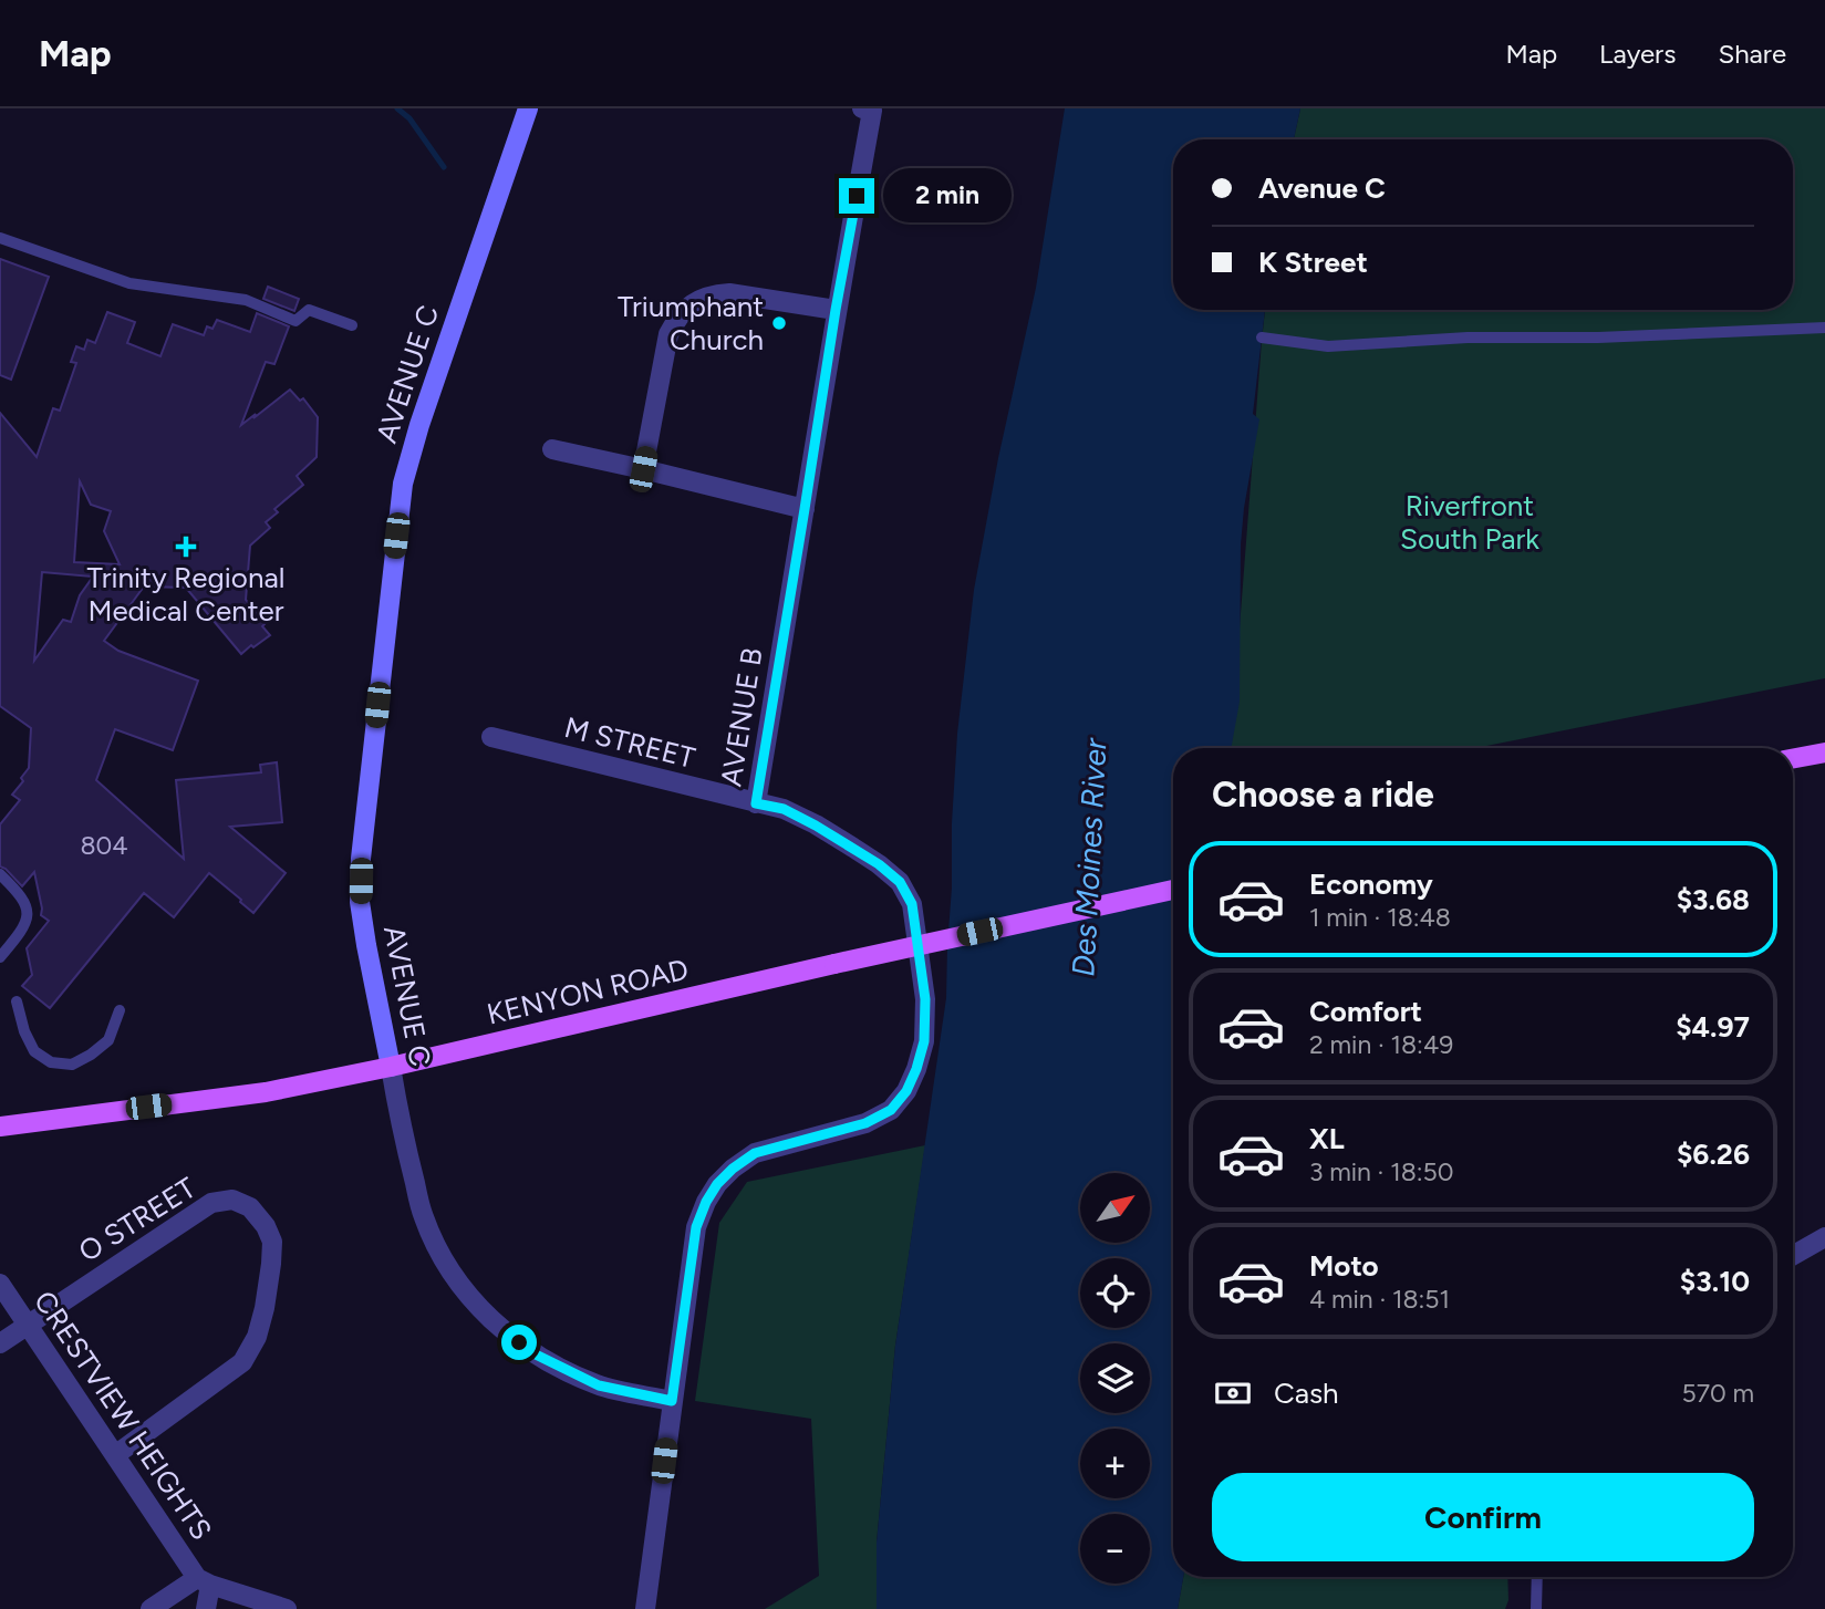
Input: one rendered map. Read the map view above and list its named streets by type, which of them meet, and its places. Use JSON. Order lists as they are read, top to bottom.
{
  "streets": {
    "main road": ["KENYON ROAD"],
    "street": [
      "AVENUE C",
      "AVENUE B",
      "M STREET",
      "O STREET",
      "CRESTVIEW HEIGHTS"
    ]
  },
  "crossings": [
    ["AVENUE C", "AVENUE B"],
    ["AVENUE C", "KENYON ROAD"],
    ["AVENUE B", "M STREET"],
    ["O STREET", "CRESTVIEW HEIGHTS"]
  ],
  "water": ["Des Moines River"],
  "parks": ["Riverfront South Park"],
  "places": {
    "other": ["Triumphant Church"],
    "health": ["Trinity Regional Medical Center"]
  },
  "house_numbers": ["804"],
  "north": "top right",
  "page": {
    "header": "Map",
    "nav": ["Map", "Layers", "Share"],
    "banner": ["Avenue C", "K Street"],
    "bubble": "2 min",
    "heading": "Choose a ride",
    "list": [
      {
        "name": "Economy",
        "note": "1 min · 18:48",
        "value": "$3.68"
      },
      {
        "name": "Comfort",
        "note": "2 min · 18:49",
        "value": "$4.97"
      },
      {
        "name": "XL",
        "note": "3 min · 18:50",
        "value": "$6.26"
      },
      {
        "name": "Moto",
        "note": "4 min · 18:51",
        "value": "$3.10"
      }
    ],
    "map_buttons": ["+", "−"],
    "pay": ["Cash", "570 m"],
    "buttons": "Confirm"
  }
}
